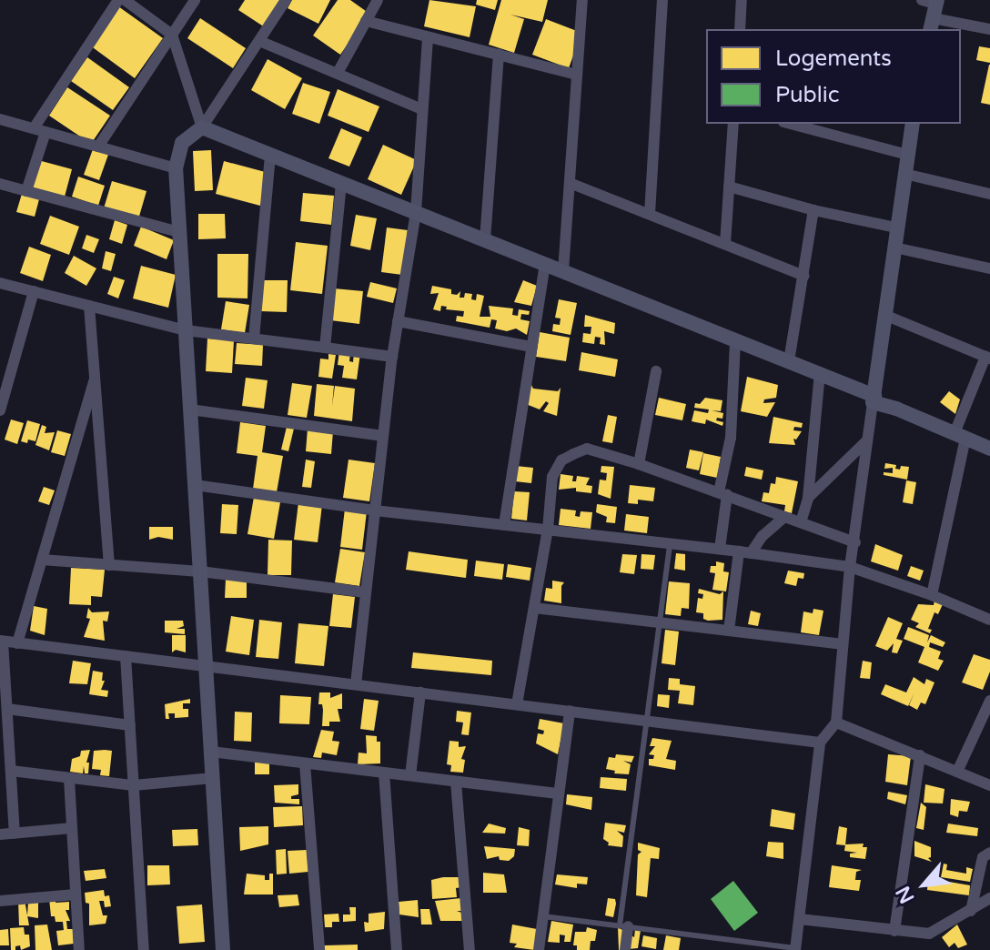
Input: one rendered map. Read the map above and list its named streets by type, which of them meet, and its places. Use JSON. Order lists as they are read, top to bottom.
{
  "legend": ["Logements", "Public"],
  "north": "bottom left"
}
